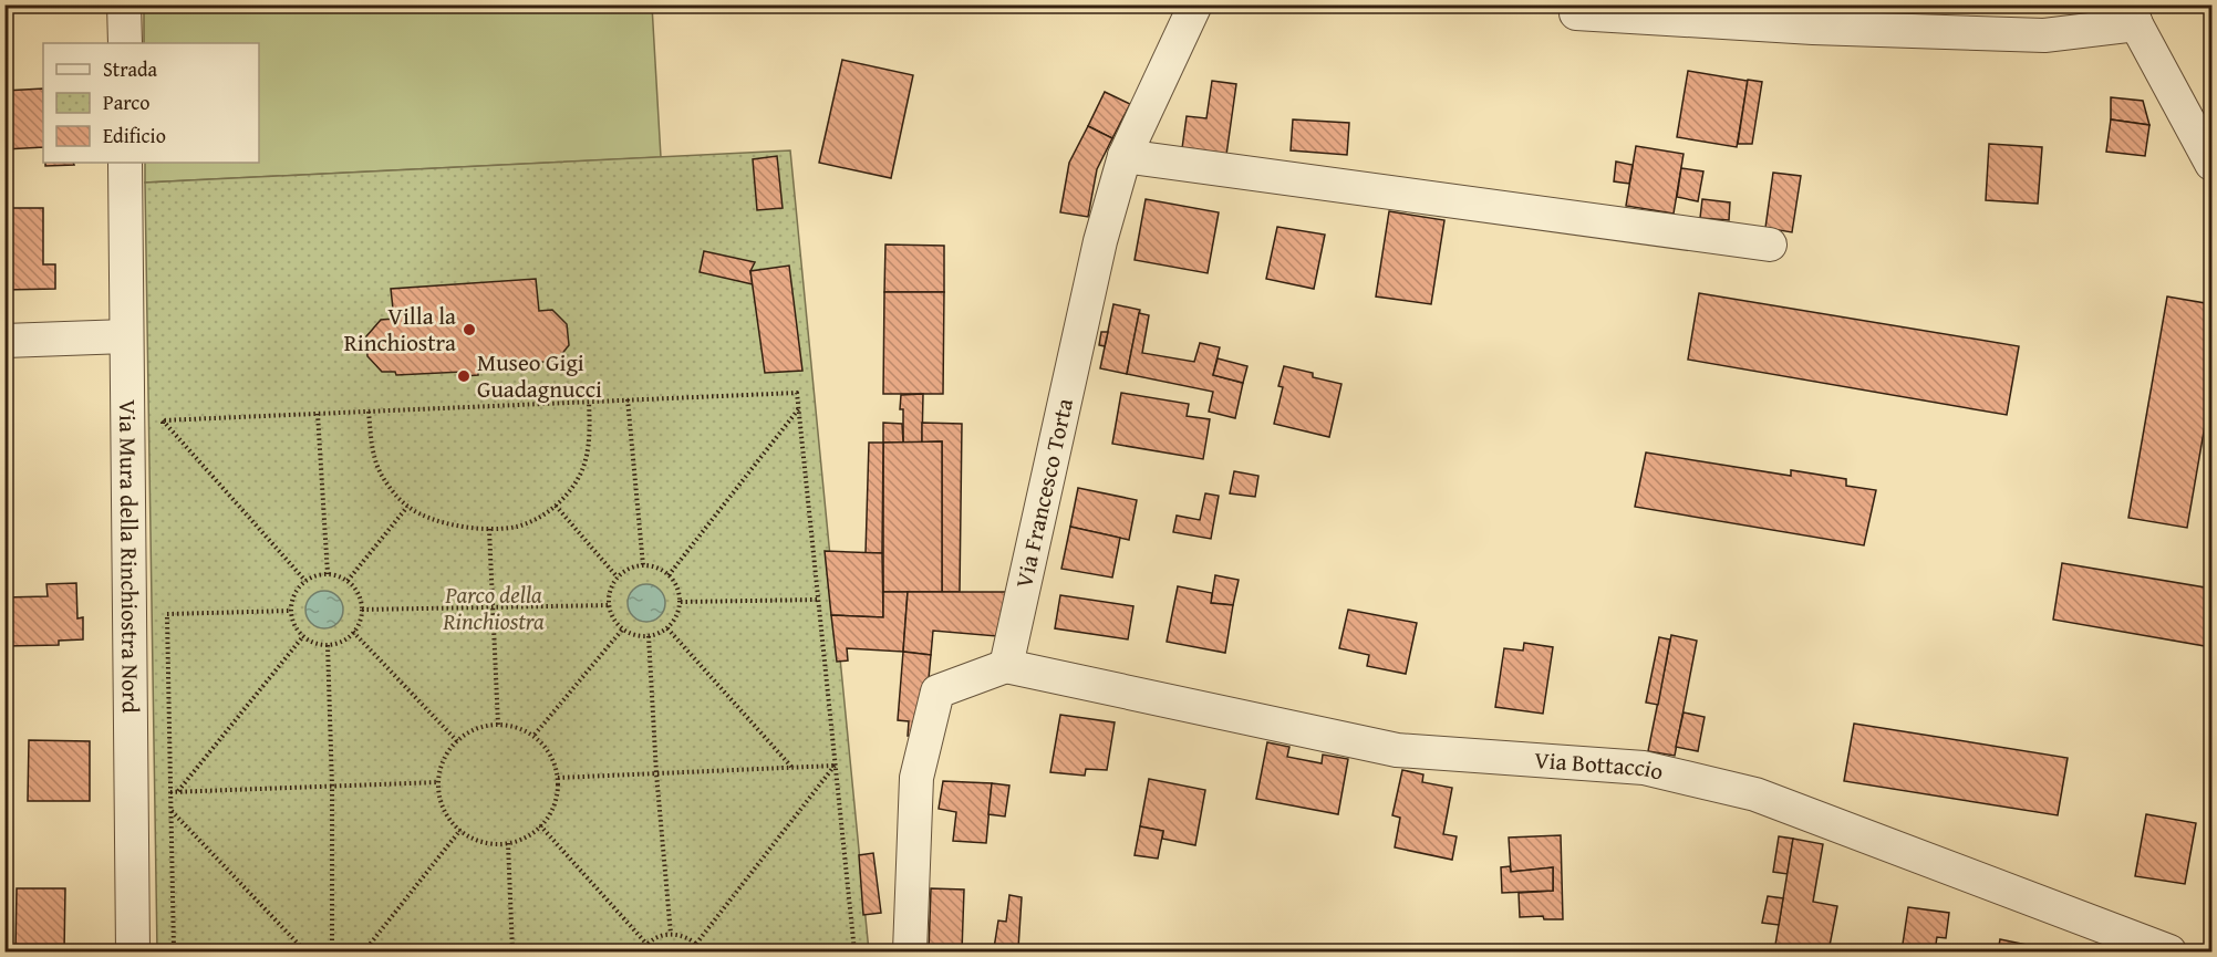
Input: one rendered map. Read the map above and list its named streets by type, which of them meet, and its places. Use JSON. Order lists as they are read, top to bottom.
{
  "streets": {
    "street": ["Via Francesco Torta", "Via Mura della Rinchiostra Nord", "Via Bottaccio"]
  },
  "crossings": [
    ["Via Francesco Torta", "Via Bottaccio"]
  ],
  "parks": ["Parco della Rinchiostra"],
  "places": ["Villa la Rinchiostra", "Museo Gigi Guadagnucci"],
  "legend": ["Strada", "Parco", "Edificio"]
}
